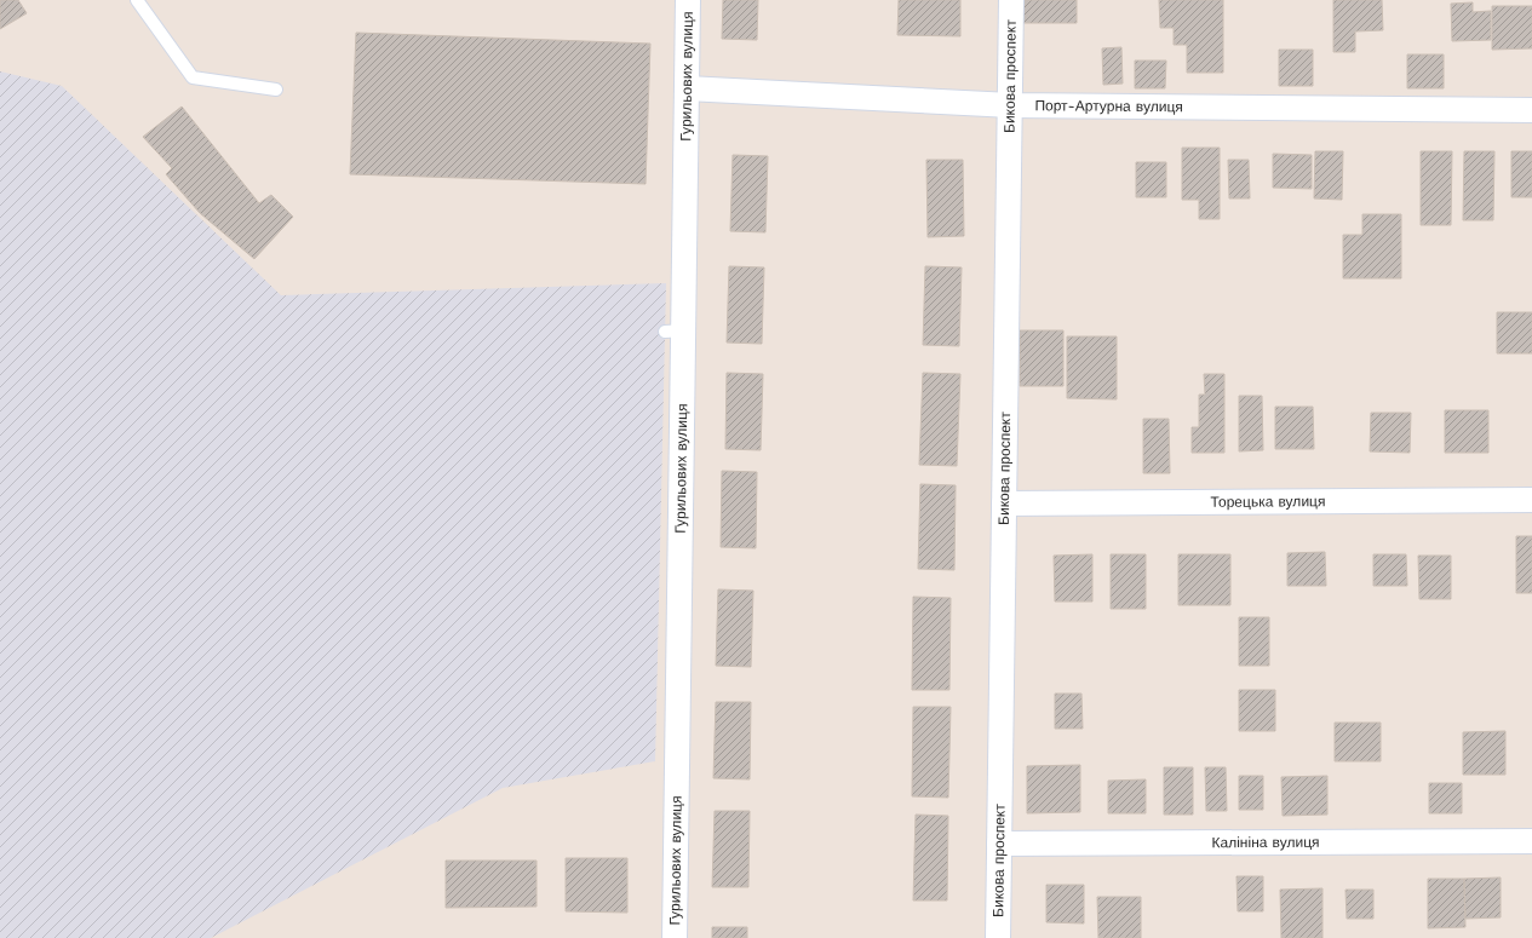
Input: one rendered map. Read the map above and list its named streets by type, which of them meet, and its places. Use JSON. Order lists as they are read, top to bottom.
{
  "streets": {
    "street": [
      "Гурильових вулиця",
      "Бикова проспект",
      "Порт-Артурна вулиця",
      "Торецька вулиця",
      "Калініна вулиця"
    ]
  },
  "crossings": [
    ["Гурильових вулиця", "Порт-Артурна вулиця"],
    ["Бикова проспект", "Порт-Артурна вулиця"],
    ["Бикова проспект", "Торецька вулиця"],
    ["Бикова проспект", "Калініна вулиця"]
  ]
}
